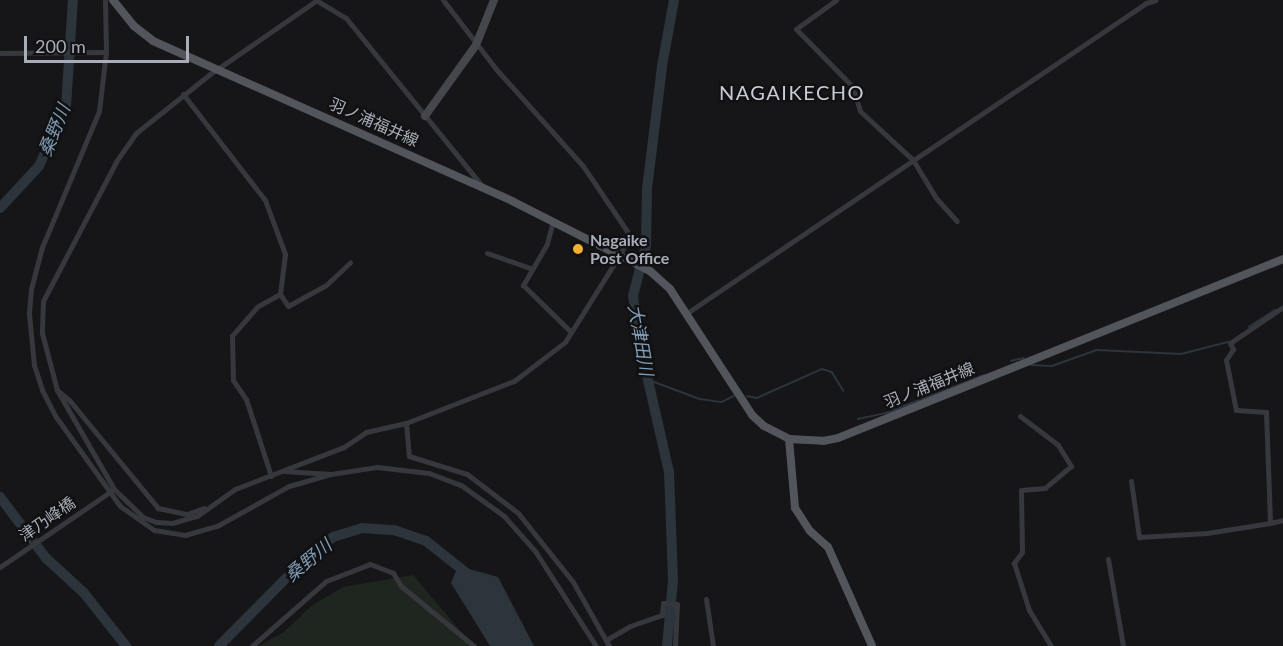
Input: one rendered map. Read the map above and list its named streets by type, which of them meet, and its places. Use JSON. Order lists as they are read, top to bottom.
{
  "streets": {
    "main road": ["羽ノ浦福井線"],
    "street": ["津乃峰橋"]
  },
  "districts": ["NAGAIKECHO"],
  "water": ["桑野川", "大津田川"],
  "places": ["Nagaike Post Office"],
  "scale_bar": "200 m"
}
